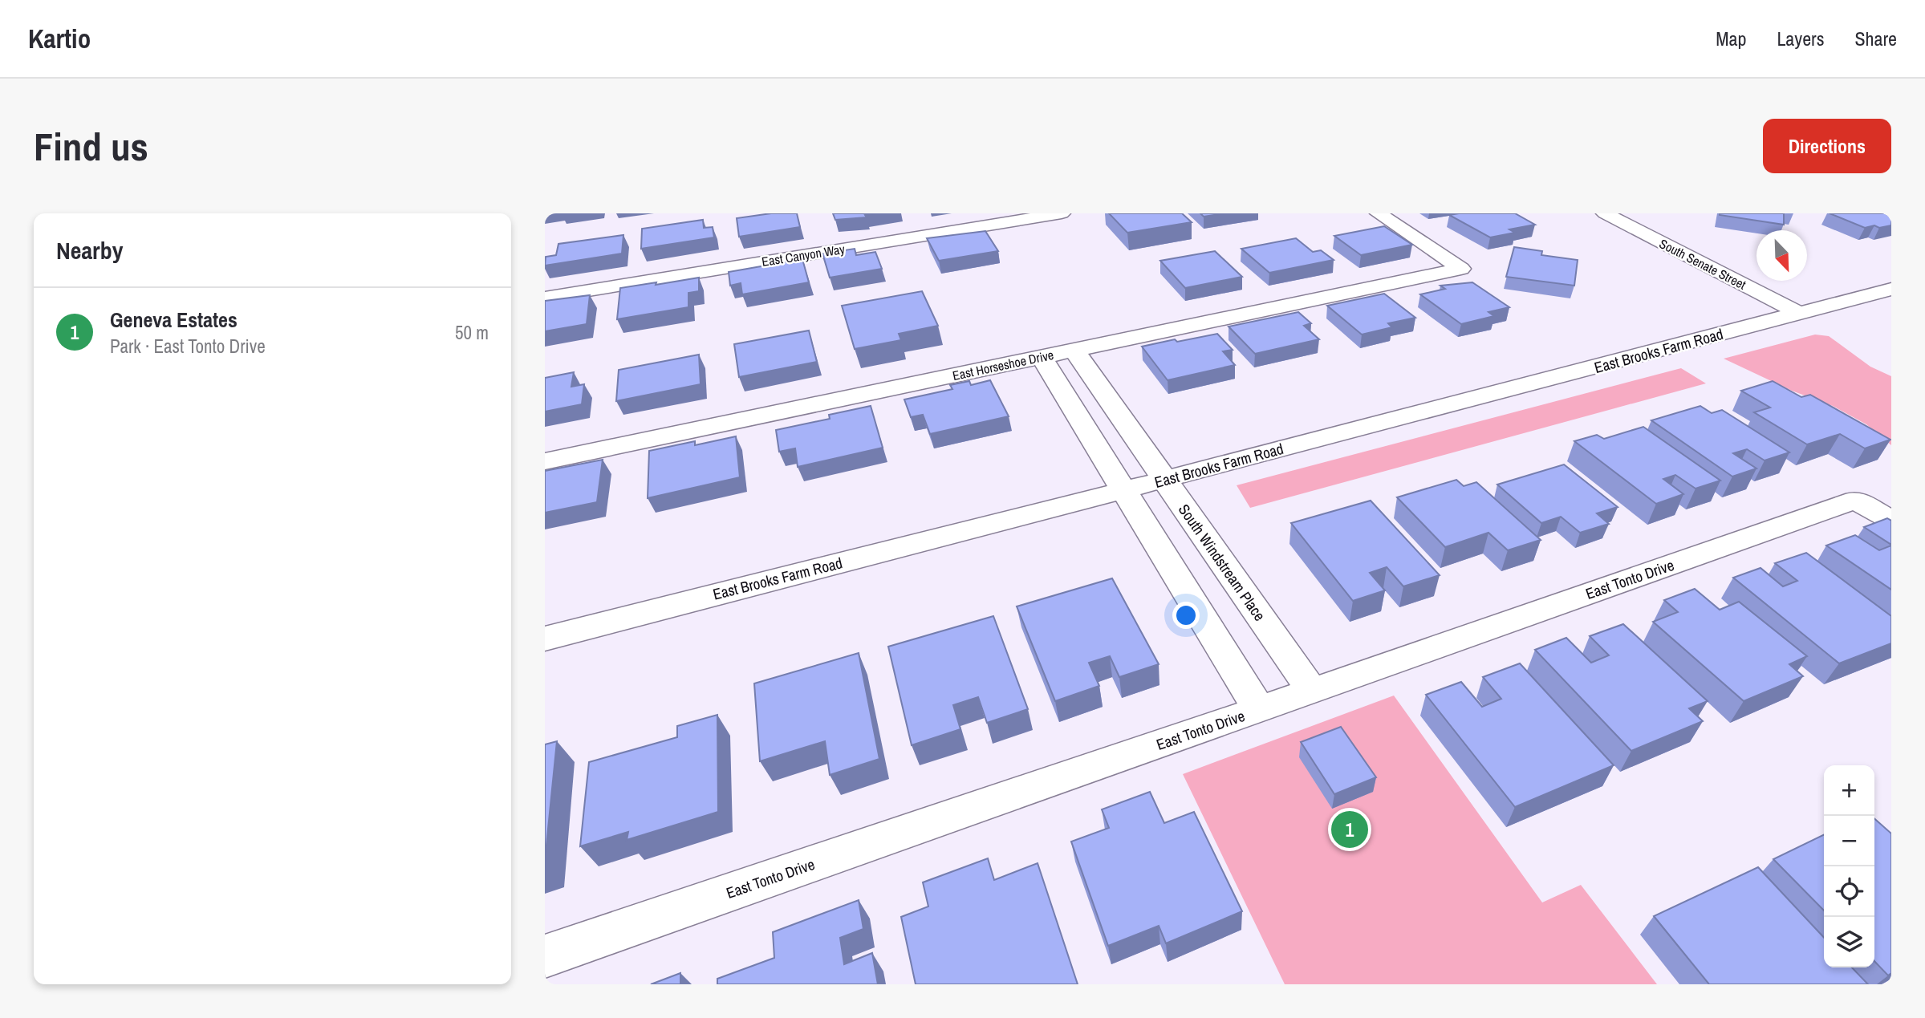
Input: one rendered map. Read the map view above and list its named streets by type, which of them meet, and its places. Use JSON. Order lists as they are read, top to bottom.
{
  "streets": {
    "street": [
      "East Canyon Way",
      "South Senate Street",
      "East Brooks Farm Road",
      "East Horseshoe Drive",
      "South Windstream Place",
      "East Tonto Drive"
    ]
  },
  "crossings": [
    ["South Senate Street", "East Brooks Farm Road"],
    ["East Brooks Farm Road", "South Windstream Place"],
    ["East Horseshoe Drive", "South Windstream Place"],
    ["South Windstream Place", "East Tonto Drive"]
  ],
  "north": "bottom right",
  "page": {
    "header": "Kartio",
    "nav": ["Map", "Layers", "Share"],
    "buttons": "Directions",
    "title": "Find us",
    "heading": "Nearby",
    "list": [
      {
        "mark": "1",
        "name": "Geneva Estates",
        "note": "Park · East Tonto Drive",
        "value": "50 m"
      }
    ],
    "map_buttons": ["+", "−"],
    "pins": "1"
  }
}
